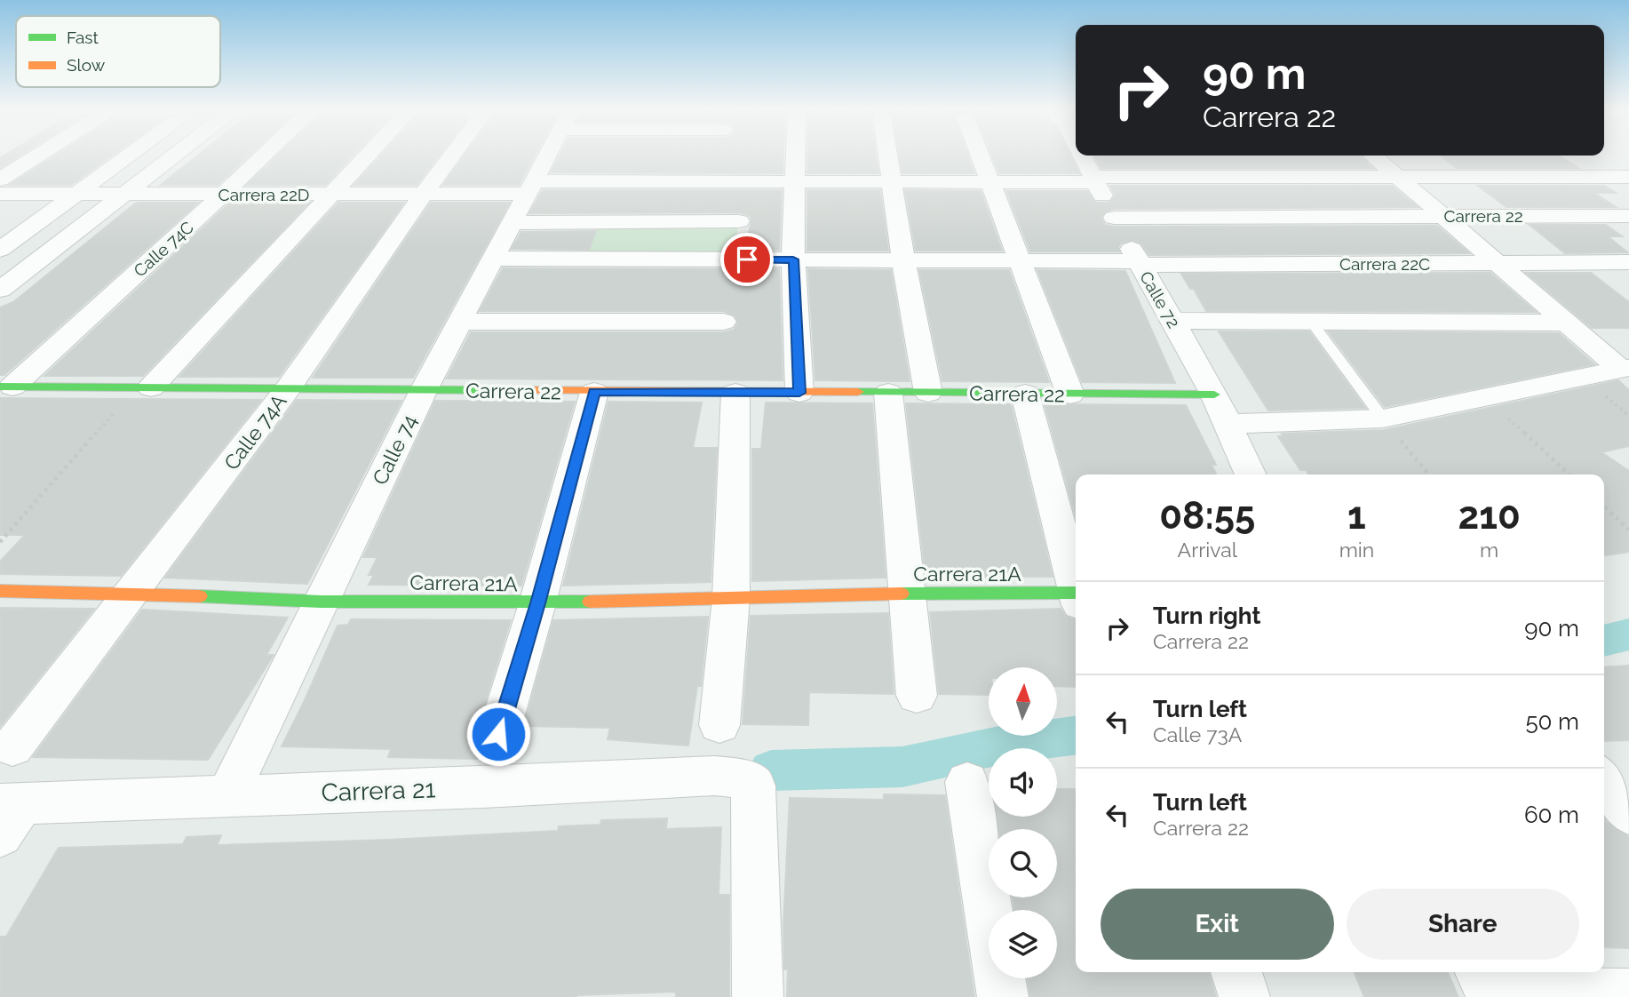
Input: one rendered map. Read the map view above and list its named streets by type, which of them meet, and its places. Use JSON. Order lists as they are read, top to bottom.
{
  "streets": {
    "street": [
      "Carrera 22D",
      "Carrera 22",
      "Calle 74C",
      "Carrera 22C",
      "Calle 72",
      "Calle 74A",
      "Calle 74",
      "Carrera 21A",
      "Carrera 21"
    ]
  },
  "crossings": [
    ["Carrera 22D", "Calle 74C"],
    ["Carrera 22D", "Calle 72"],
    ["Carrera 22D", "Calle 74A"],
    ["Carrera 22D", "Calle 74"],
    ["Carrera 22", "Calle 74C"],
    ["Carrera 22", "Calle 72"],
    ["Carrera 22", "Calle 74A"],
    ["Carrera 22", "Calle 74"],
    ["Carrera 22C", "Calle 72"],
    ["Calle 74A", "Carrera 21A"],
    ["Calle 74", "Carrera 21A"],
    ["Calle 74", "Carrera 21"]
  ],
  "legend": ["Fast", "Slow"],
  "north": "top",
  "page": {
    "turn": ["90 m", "Carrera 22"],
    "eta": [
      "08:55",
      "Arrival",
      "1",
      "min",
      "210",
      "m"
    ],
    "list": [
      {
        "name": "Turn right",
        "note": "Carrera 22",
        "value": "90 m"
      },
      {
        "name": "Turn left",
        "note": "Calle 73A",
        "value": "50 m"
      },
      {
        "name": "Turn left",
        "note": "Carrera 22",
        "value": "60 m"
      }
    ],
    "buttons": ["Exit", "Share"]
  }
}
